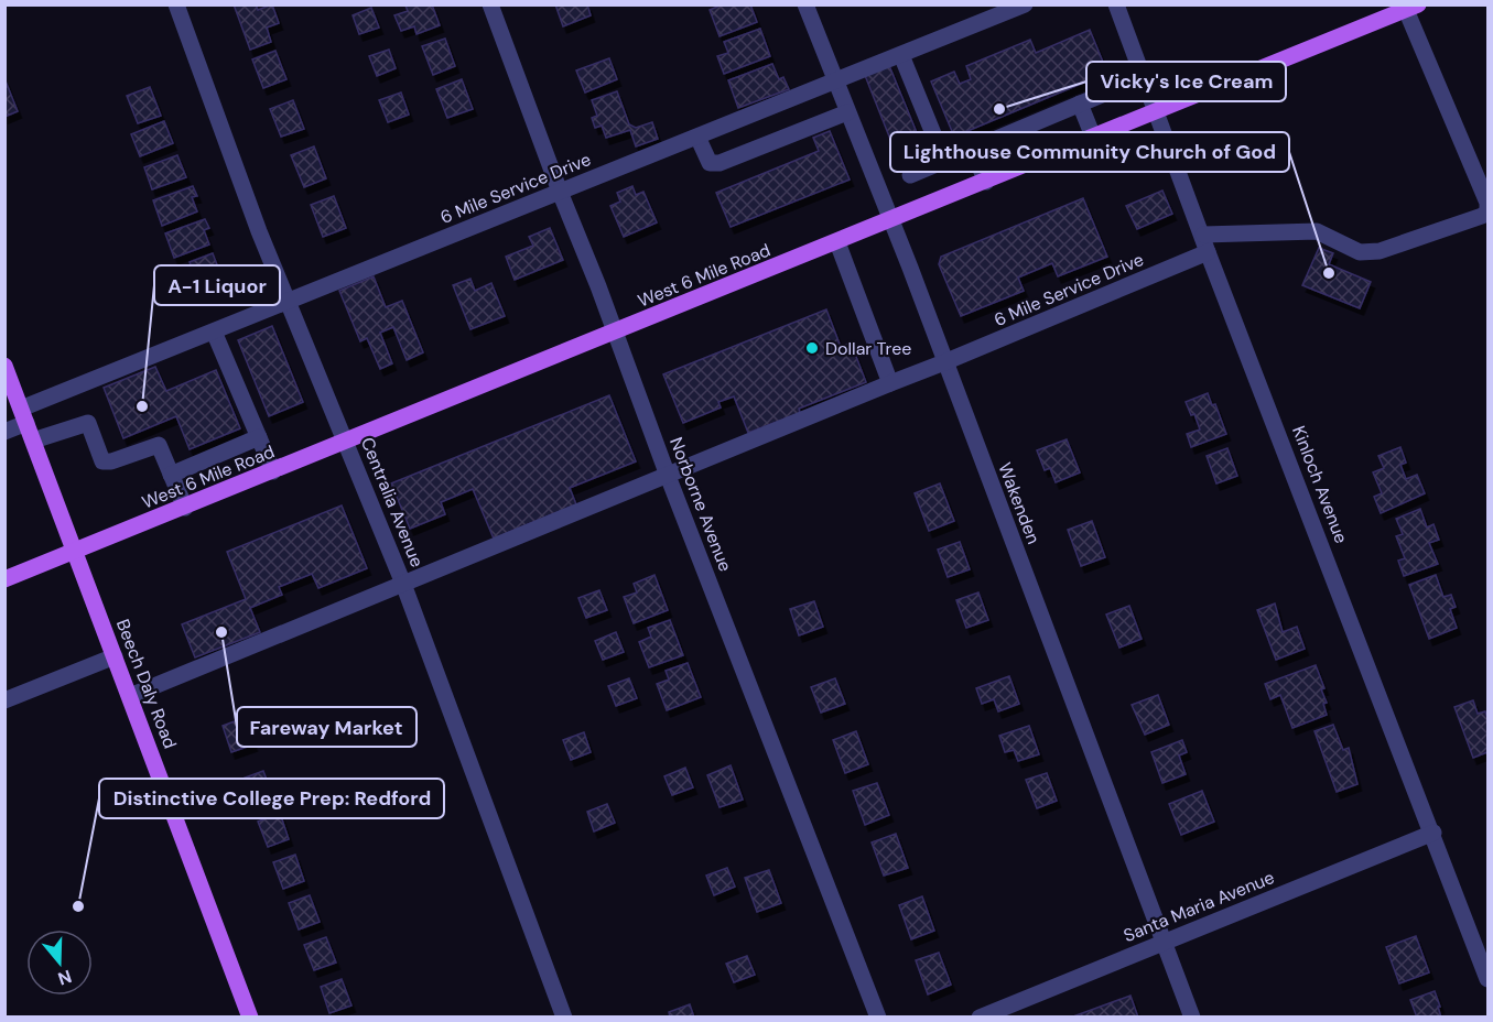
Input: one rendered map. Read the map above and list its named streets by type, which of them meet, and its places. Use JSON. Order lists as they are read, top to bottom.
{
  "streets": {
    "main road": ["West 6 Mile Road", "Beech Daly Road"],
    "street": [
      "6 Mile Service Drive",
      "Kinloch Avenue",
      "Centralia Avenue",
      "Wakenden",
      "Norborne Avenue",
      "Santa Maria Avenue"
    ]
  },
  "crossings": [
    ["6 Mile Service Drive", "Kinloch Avenue"],
    ["6 Mile Service Drive", "Centralia Avenue"],
    ["6 Mile Service Drive", "Wakenden"],
    ["6 Mile Service Drive", "Norborne Avenue"],
    ["6 Mile Service Drive", "Beech Daly Road"],
    ["West 6 Mile Road", "Kinloch Avenue"],
    ["West 6 Mile Road", "Centralia Avenue"],
    ["West 6 Mile Road", "Wakenden"],
    ["West 6 Mile Road", "Norborne Avenue"],
    ["West 6 Mile Road", "Beech Daly Road"],
    ["Kinloch Avenue", "Santa Maria Avenue"],
    ["Wakenden", "Santa Maria Avenue"]
  ],
  "places": [
    "Vicky's Ice Cream",
    "Lighthouse Community Church of God",
    "Dollar Tree",
    "A-1 Liquor",
    "Fareway Market",
    "Distinctive College Prep: Redford"
  ],
  "north": "bottom"
}
